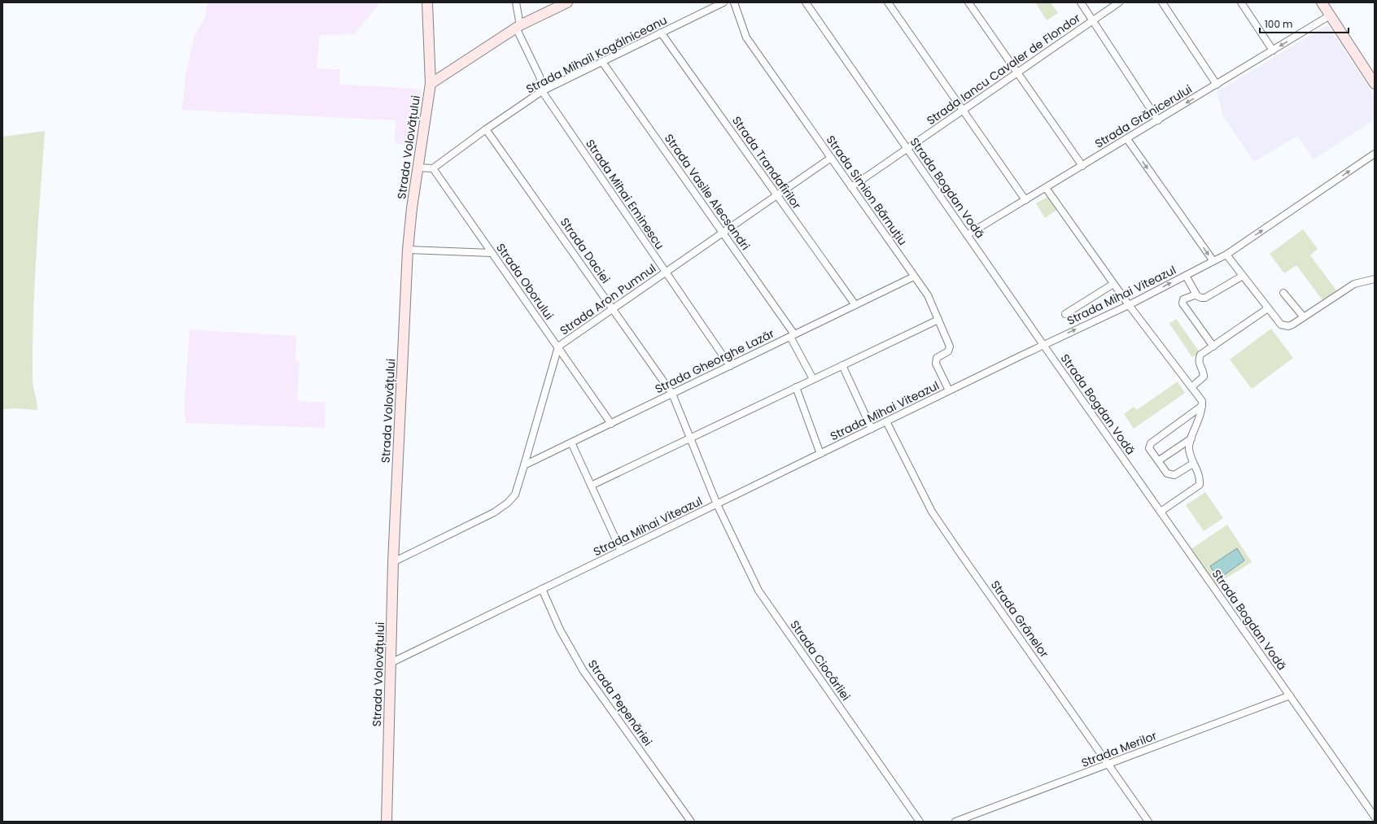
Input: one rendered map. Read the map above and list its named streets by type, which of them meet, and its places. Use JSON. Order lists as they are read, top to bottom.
{
  "streets": {
    "main road": ["Strada Volovățului"],
    "street": [
      "Strada Mihail Kogălniceanu",
      "Strada Iancu Cavaler de Flondor",
      "Strada Grănicerului",
      "Strada Trandafirilor",
      "Strada Bogdan Vodă",
      "Strada Simion Bărnuțiu",
      "Strada Vasile Alecsandri",
      "Strada Mihai Eminescu",
      "Strada Daciei",
      "Strada Oborului",
      "Strada Mihai Viteazul",
      "Strada Aron Pumnul",
      "Strada Gheorghe Lazăr",
      "Strada Grânelor",
      "Strada Ciocârliei",
      "Strada Pepenăriei",
      "Strada Merilor"
    ]
  },
  "crossings": [
    ["Strada Mihail Kogălniceanu", "Strada Trandafirilor"],
    ["Strada Mihail Kogălniceanu", "Strada Vasile Alecsandri"],
    ["Strada Mihail Kogălniceanu", "Strada Mihai Eminescu"],
    ["Strada Mihail Kogălniceanu", "Strada Daciei"],
    ["Strada Mihail Kogălniceanu", "Strada Oborului"],
    ["Strada Iancu Cavaler de Flondor", "Strada Bogdan Vodă"],
    ["Strada Iancu Cavaler de Flondor", "Strada Simion Bărnuțiu"],
    ["Strada Grănicerului", "Strada Bogdan Vodă"],
    ["Strada Volovățului", "Strada Mihai Viteazul"],
    ["Strada Volovățului", "Strada Aron Pumnul"],
    ["Strada Trandafirilor", "Strada Aron Pumnul"],
    ["Strada Trandafirilor", "Strada Gheorghe Lazăr"],
    ["Strada Bogdan Vodă", "Strada Mihai Viteazul"],
    ["Strada Bogdan Vodă", "Strada Merilor"],
    ["Strada Simion Bărnuțiu", "Strada Mihai Viteazul"],
    ["Strada Simion Bărnuțiu", "Strada Aron Pumnul"],
    ["Strada Simion Bărnuțiu", "Strada Gheorghe Lazăr"],
    ["Strada Vasile Alecsandri", "Strada Aron Pumnul"],
    ["Strada Vasile Alecsandri", "Strada Gheorghe Lazăr"],
    ["Strada Mihai Eminescu", "Strada Aron Pumnul"],
    ["Strada Mihai Eminescu", "Strada Gheorghe Lazăr"],
    ["Strada Daciei", "Strada Aron Pumnul"],
    ["Strada Daciei", "Strada Gheorghe Lazăr"],
    ["Strada Daciei", "Strada Ciocârliei"],
    ["Strada Oborului", "Strada Aron Pumnul"],
    ["Strada Oborului", "Strada Gheorghe Lazăr"],
    ["Strada Mihai Viteazul", "Strada Grânelor"],
    ["Strada Mihai Viteazul", "Strada Ciocârliei"],
    ["Strada Mihai Viteazul", "Strada Pepenăriei"],
    ["Strada Aron Pumnul", "Strada Gheorghe Lazăr"],
    ["Strada Grânelor", "Strada Merilor"]
  ],
  "scale_bar": "100 m"
}
